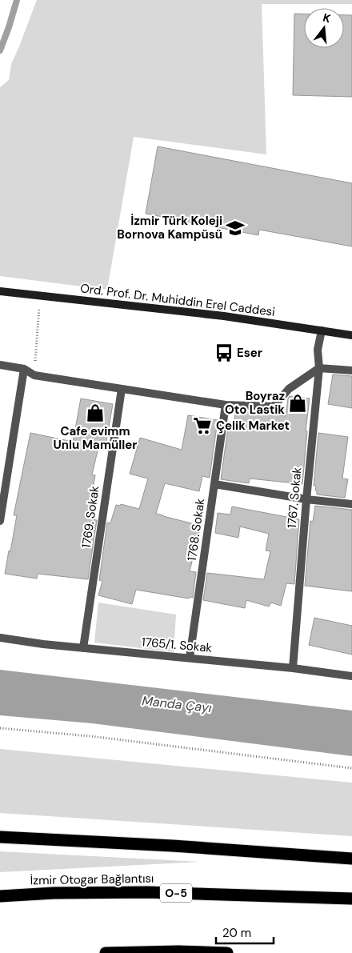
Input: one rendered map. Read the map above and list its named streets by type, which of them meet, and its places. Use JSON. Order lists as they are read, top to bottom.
{
  "streets": {
    "highway": ["İzmir Otogar Bağlantısı", "O-5"],
    "main road": ["Ord. Prof. Dr. Muhiddin Erel Caddesi"],
    "street": [
      "1767. Sokak",
      "1769. Sokak",
      "1768. Sokak",
      "1765/1. Sokak"
    ]
  },
  "crossings": [
    ["Ord. Prof. Dr. Muhiddin Erel Caddesi", "1767. Sokak"],
    ["1767. Sokak", "1765/1. Sokak"],
    ["1769. Sokak", "1765/1. Sokak"],
    ["1768. Sokak", "1765/1. Sokak"]
  ],
  "water": ["Manda Çayı"],
  "places": {
    "school or university": ["İzmir Türk Koleji Bornova Kampüsü"],
    "bus stop": ["Eser"],
    "shop": ["Boyraz Oto Lastik", "Cafe evimm Unlu Mamüller"],
    "supermarket": ["Çelik Market"]
  },
  "scale_bar": "20 m",
  "north": "top"
}
